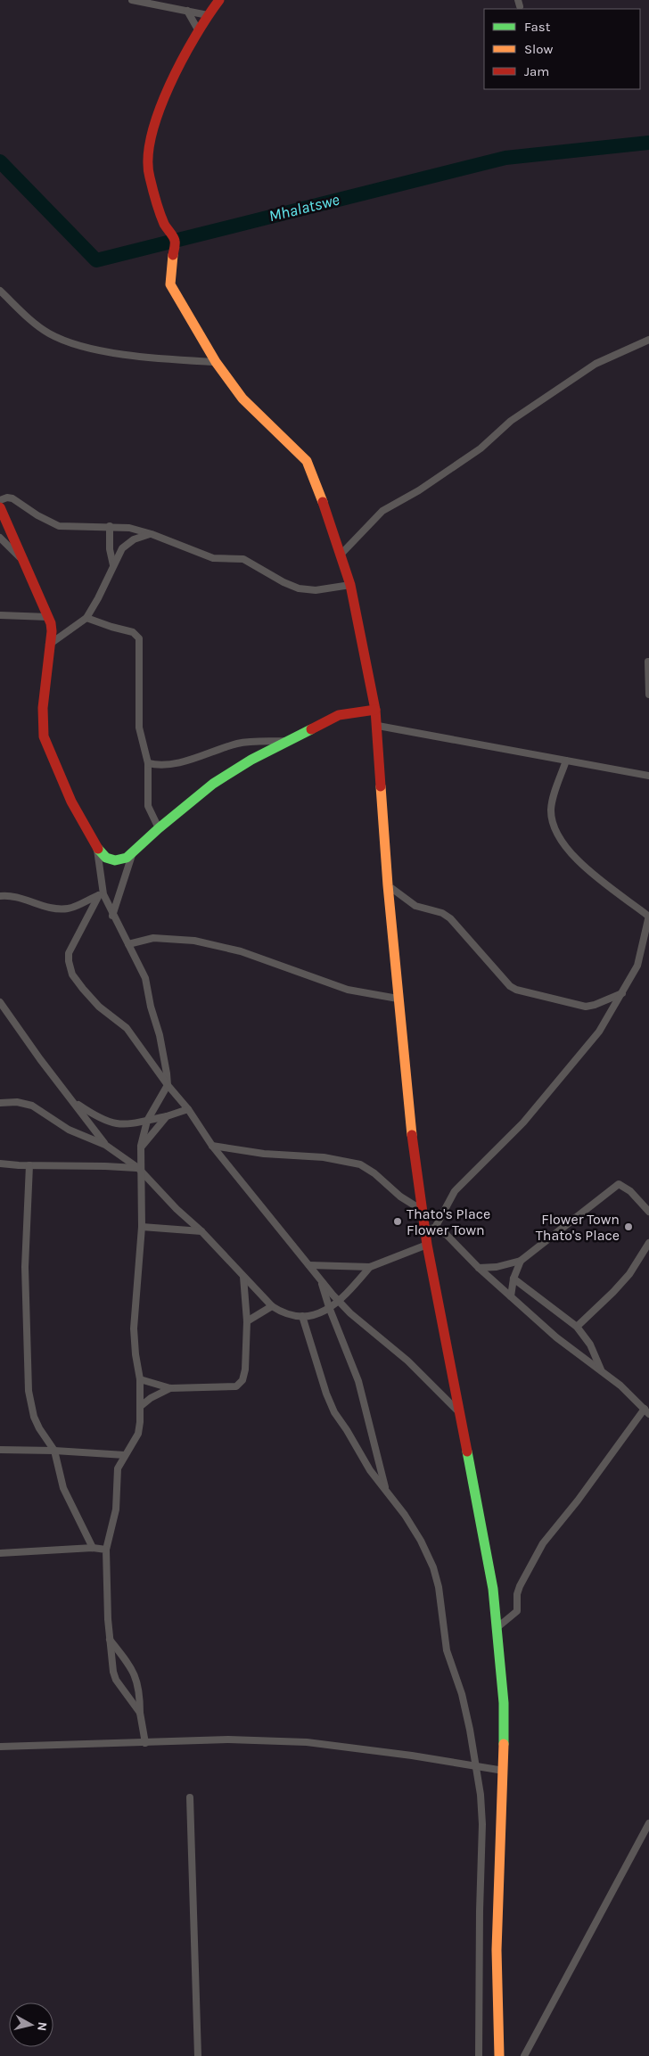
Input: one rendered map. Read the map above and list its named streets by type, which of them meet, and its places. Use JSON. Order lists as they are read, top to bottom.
{
  "water": ["Mhalatswe"],
  "places": ["Thato's Place Flower Town", "Flower Town Thato's Place"],
  "legend": ["Fast", "Slow", "Jam"],
  "north": "right"
}
